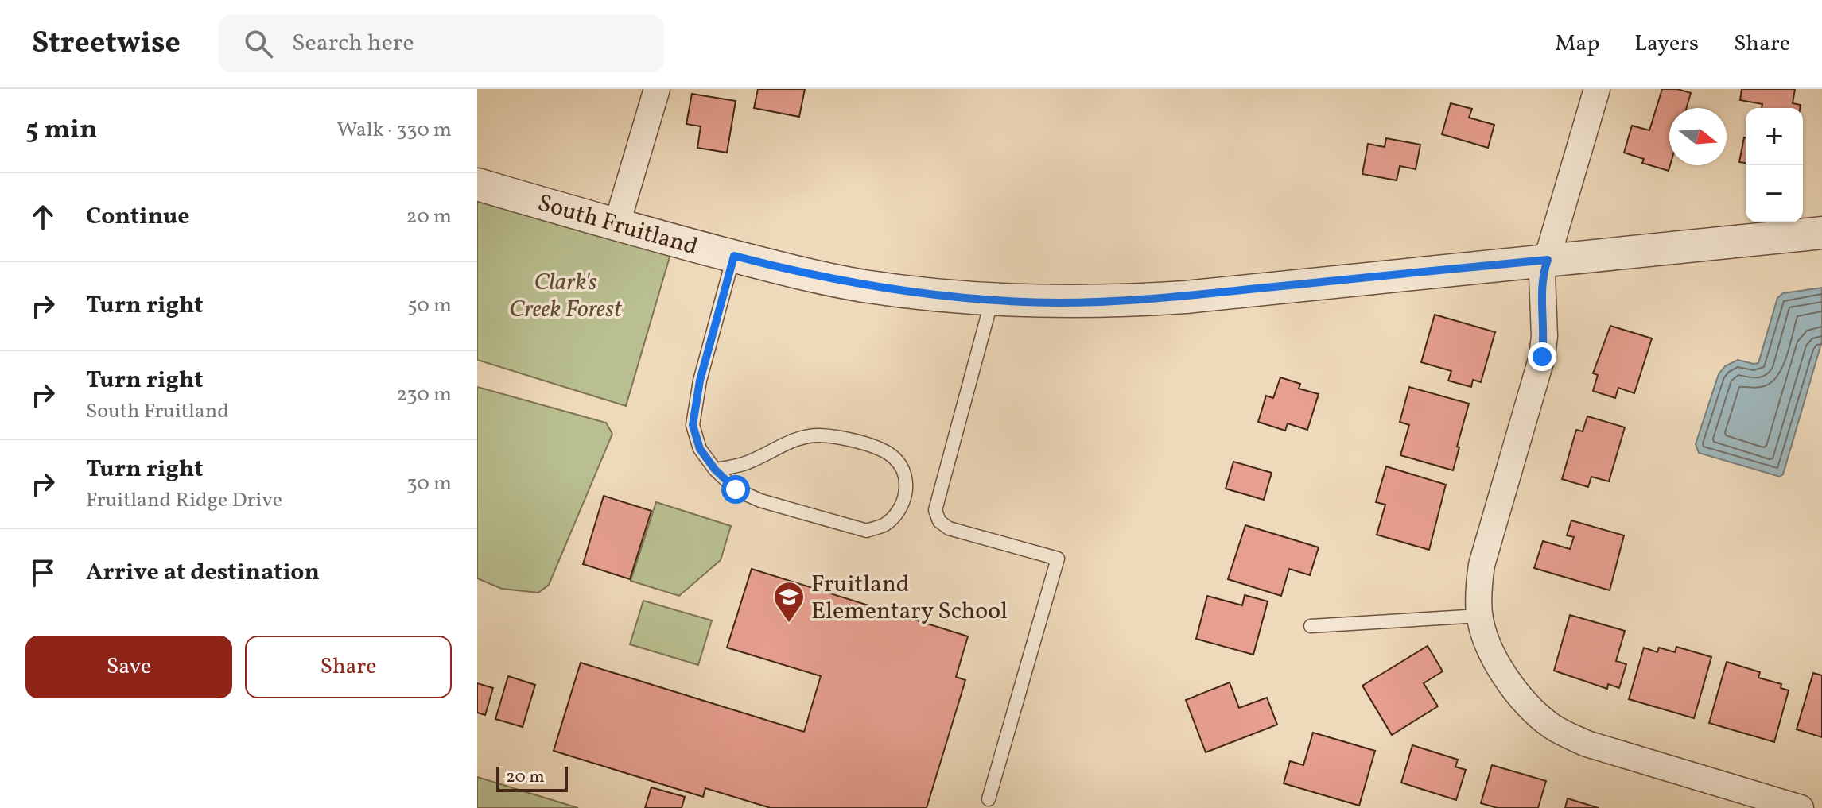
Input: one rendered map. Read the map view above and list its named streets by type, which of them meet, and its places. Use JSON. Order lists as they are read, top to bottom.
{
  "streets": {
    "street": ["South Fruitland"]
  },
  "parks": ["Clark's Creek Forest"],
  "places": {
    "school or university": ["Fruitland Elementary School"]
  },
  "scale_bar": "20 m",
  "north": "right",
  "page": {
    "header": "Streetwise",
    "search": "Search here",
    "nav": ["Map", "Layers", "Share"],
    "heading": ["5 min", "Walk · 330 m"],
    "map_buttons": ["+", "−"],
    "list": [
      ["Continue", "20 m"],
      ["Turn right", "50 m"],
      ["Turn right", "South Fruitland", "230 m"],
      ["Turn right", "Fruitland Ridge Drive", "30 m"],
      "Arrive at destination"
    ],
    "buttons": ["Save", "Share"],
    "scale": "20 m"
  }
}
